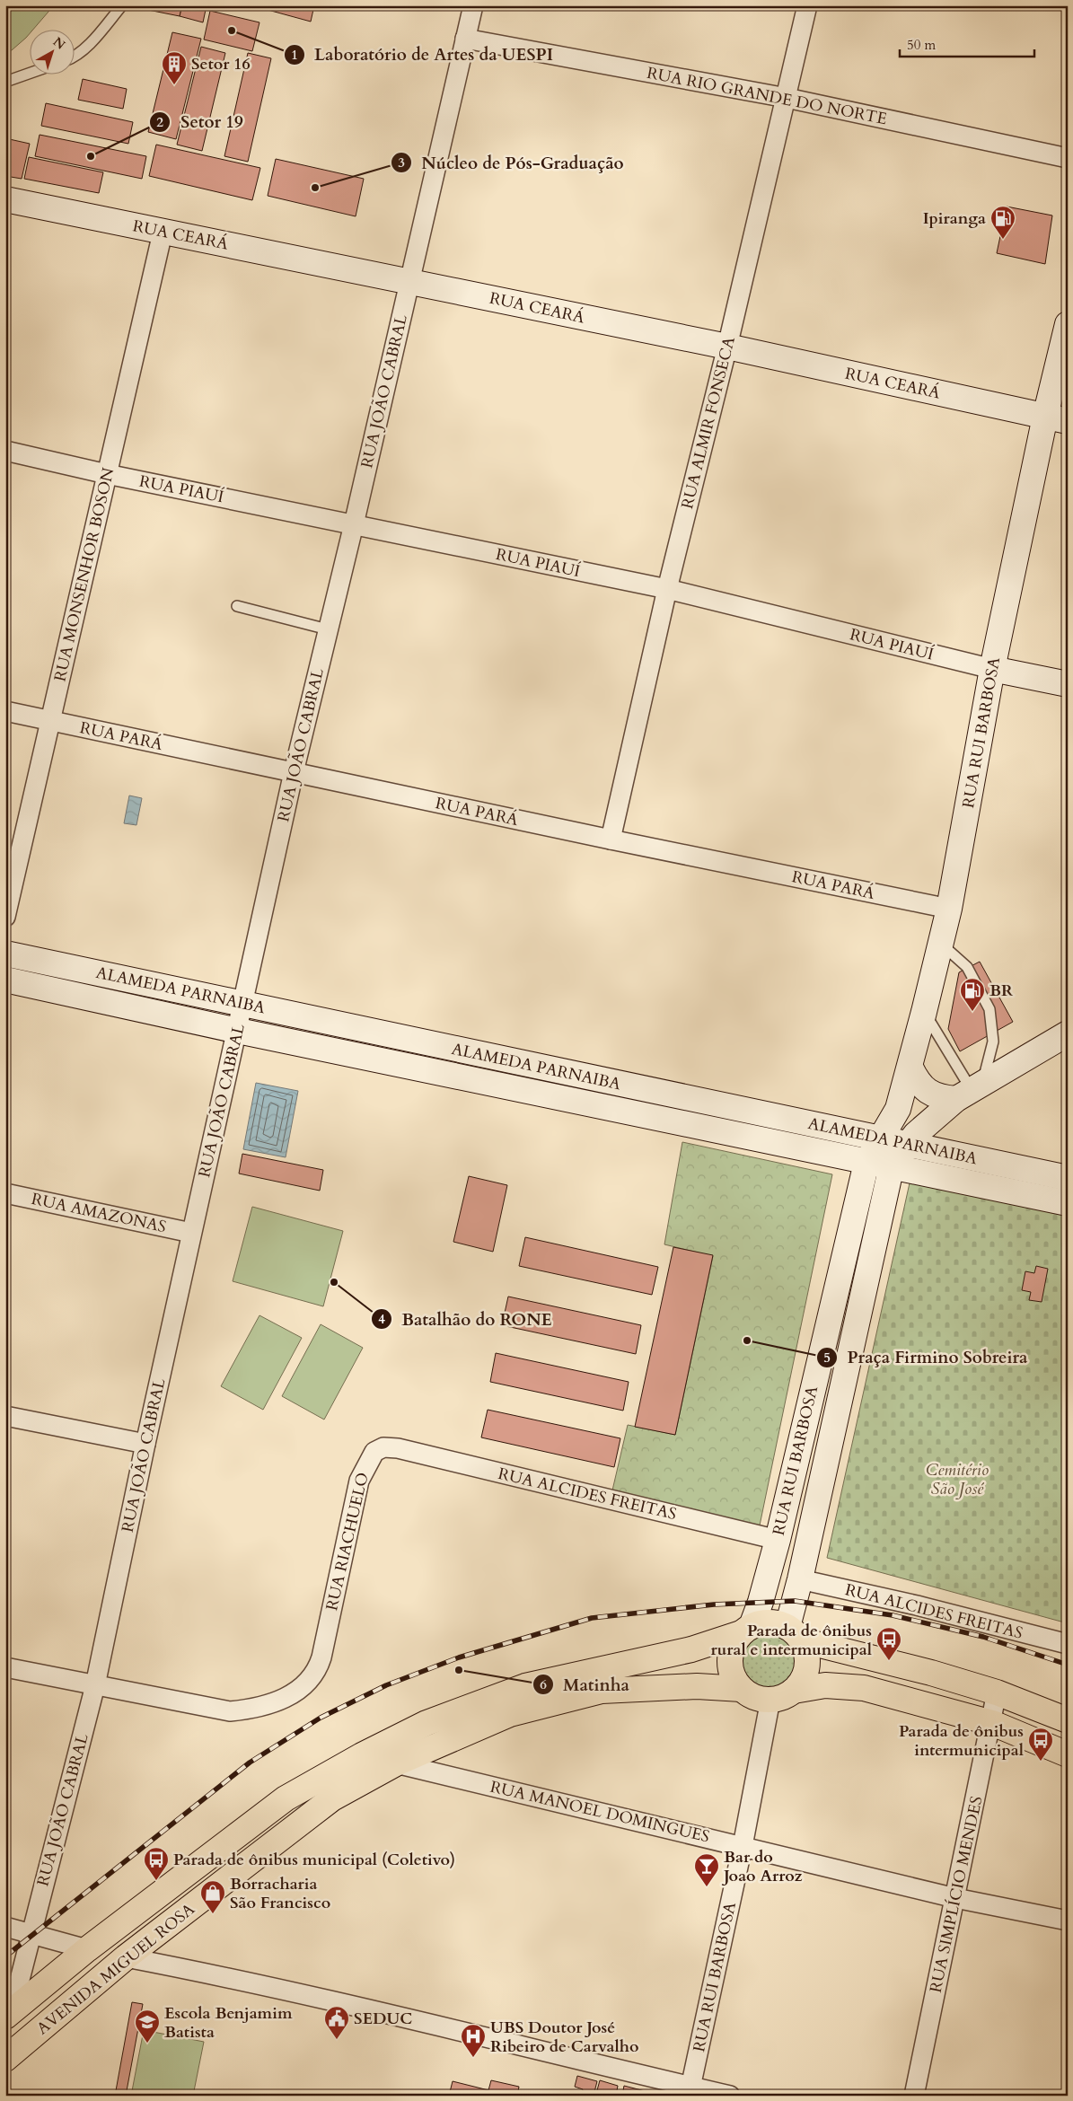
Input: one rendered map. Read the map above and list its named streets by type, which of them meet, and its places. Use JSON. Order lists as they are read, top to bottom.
{
  "streets": {
    "main road": [
      "RUA CEARÁ",
      "RUA PIAUÍ",
      "RUA RUI BARBOSA",
      "ALAMEDA PARNAIBA",
      "AVENIDA MIGUEL ROSA"
    ],
    "street": [
      "RUA RIO GRANDE DO NORTE",
      "RUA JOÃO CABRAL",
      "RUA ALMIR FONSECA",
      "RUA MONSENHOR BOSON",
      "RUA PARÁ",
      "RUA AMAZONAS",
      "RUA ALCIDES FREITAS",
      "RUA RIACHUELO",
      "RUA MANOEL DOMINGUES",
      "RUA SIMPLÍCIO MENDES"
    ]
  },
  "crossings": [
    ["RUA RIO GRANDE DO NORTE", "RUA JOÃO CABRAL"],
    ["RUA RIO GRANDE DO NORTE", "RUA ALMIR FONSECA"],
    ["RUA CEARÁ", "RUA JOÃO CABRAL"],
    ["RUA CEARÁ", "RUA ALMIR FONSECA"],
    ["RUA CEARÁ", "RUA MONSENHOR BOSON"],
    ["RUA CEARÁ", "RUA RUI BARBOSA"],
    ["RUA JOÃO CABRAL", "RUA PIAUÍ"],
    ["RUA JOÃO CABRAL", "RUA PARÁ"],
    ["RUA JOÃO CABRAL", "ALAMEDA PARNAIBA"],
    ["RUA JOÃO CABRAL", "RUA AMAZONAS"],
    ["RUA JOÃO CABRAL", "RUA RIACHUELO"],
    ["RUA JOÃO CABRAL", "AVENIDA MIGUEL ROSA"],
    ["RUA ALMIR FONSECA", "RUA PIAUÍ"],
    ["RUA ALMIR FONSECA", "RUA PARÁ"],
    ["RUA PIAUÍ", "RUA MONSENHOR BOSON"],
    ["RUA PIAUÍ", "RUA RUI BARBOSA"],
    ["RUA MONSENHOR BOSON", "RUA PARÁ"],
    ["RUA RUI BARBOSA", "RUA PARÁ"],
    ["RUA RUI BARBOSA", "ALAMEDA PARNAIBA"],
    ["RUA RUI BARBOSA", "RUA ALCIDES FREITAS"],
    ["RUA RUI BARBOSA", "RUA MANOEL DOMINGUES"],
    ["RUA RUI BARBOSA", "AVENIDA MIGUEL ROSA"],
    ["RUA ALCIDES FREITAS", "RUA RIACHUELO"],
    ["RUA MANOEL DOMINGUES", "RUA SIMPLÍCIO MENDES"],
    ["RUA MANOEL DOMINGUES", "AVENIDA MIGUEL ROSA"]
  ],
  "parks": ["Cemitério São José"],
  "places": {
    "other": [
      "Laboratório de Artes da UESPI",
      "Setor 19",
      "Núcleo de Pós-Graduação",
      "Batalhão do RONE",
      "Praça Firmino Sobreira",
      "Matinha"
    ],
    "building": ["Setor 16"],
    "fuel station": ["Ipiranga", "BR"],
    "bus stop": ["Parada de ônibus rural e intermunicipal", "Parada de ônibus intermunicipal", "Parada de ônibus municipal (Coletivo)"],
    "bar": ["Bar do Joao Arroz"],
    "shop": ["Borracharia São Francisco"],
    "public building": ["SEDUC"],
    "school or university": ["Escola Benjamim Batista"],
    "hospital": ["UBS Doutor José Ribeiro de Carvalho"]
  },
  "scale_bar": "50 m",
  "north": "top right"
}
